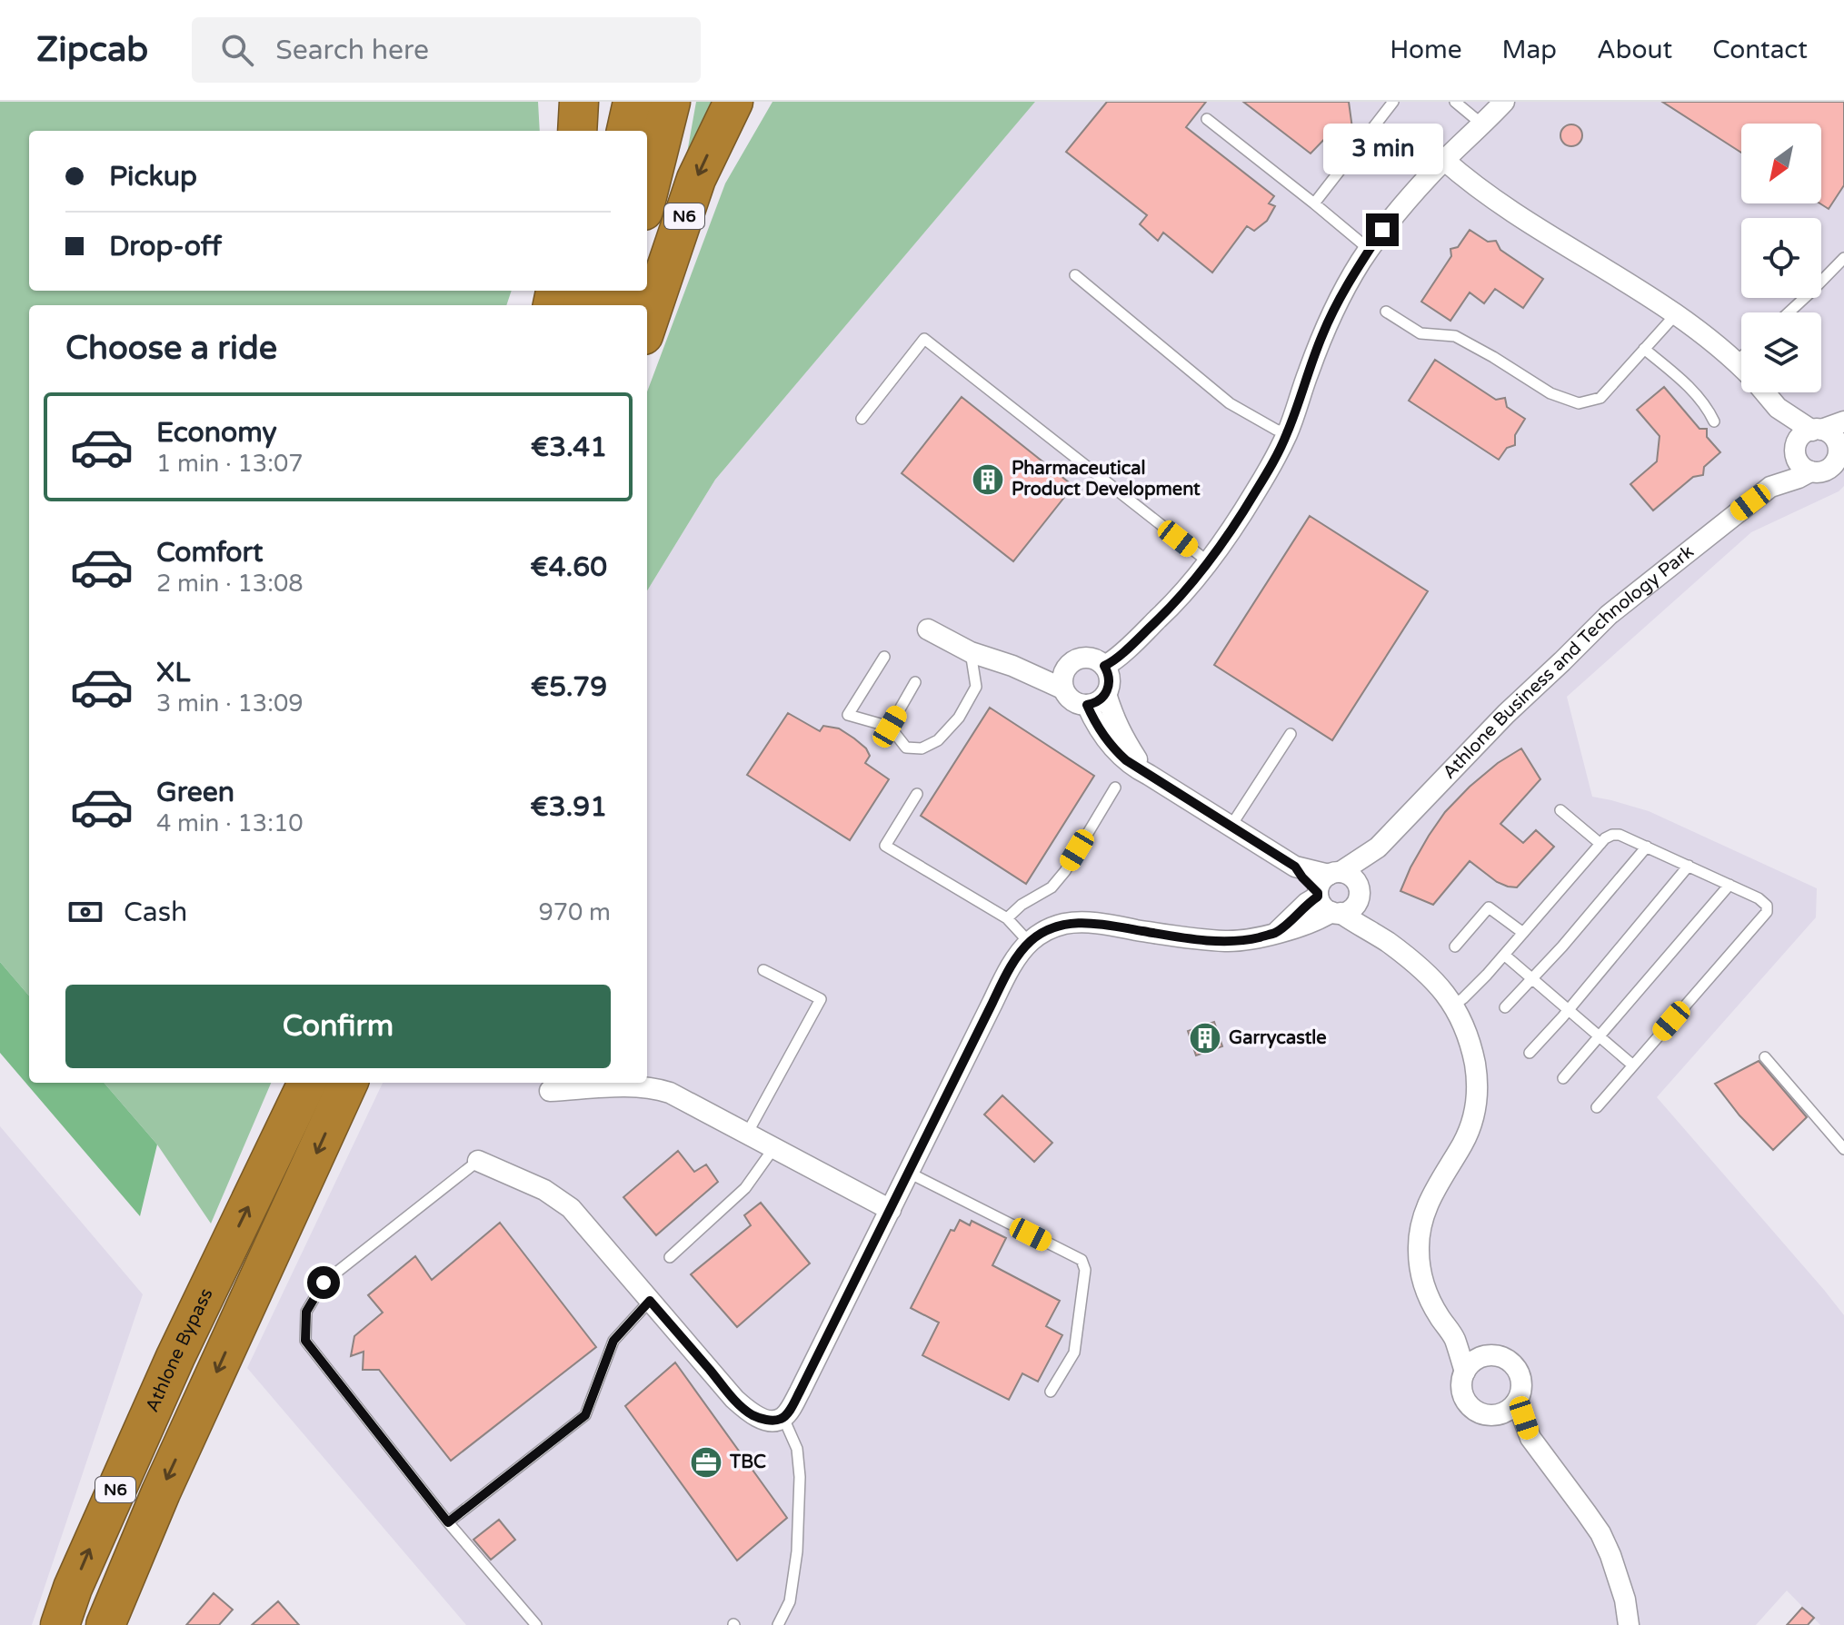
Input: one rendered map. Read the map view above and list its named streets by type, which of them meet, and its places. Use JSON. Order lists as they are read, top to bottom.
{
  "streets": {
    "highway": ["N6", "Athlone Bypass"],
    "street": ["Athlone Business and Technology Park"]
  },
  "places": {
    "building": ["Pharmaceutical Product Development", "Garrycastle"],
    "office": ["TBC"]
  },
  "north": "bottom left",
  "page": {
    "header": "Zipcab",
    "search": "Search here",
    "nav": [
      "Home",
      "Map",
      "About",
      "Contact"
    ],
    "bubble": "3 min",
    "banner": ["Pickup", "Drop-off"],
    "heading": "Choose a ride",
    "list": [
      {
        "name": "Economy",
        "note": "1 min · 13:07",
        "value": "€3.41"
      },
      {
        "name": "Comfort",
        "note": "2 min · 13:08",
        "value": "€4.60"
      },
      {
        "name": "XL",
        "note": "3 min · 13:09",
        "value": "€5.79"
      },
      {
        "name": "Green",
        "note": "4 min · 13:10",
        "value": "€3.91"
      }
    ],
    "pay": ["Cash", "970 m"],
    "buttons": "Confirm"
  }
}
